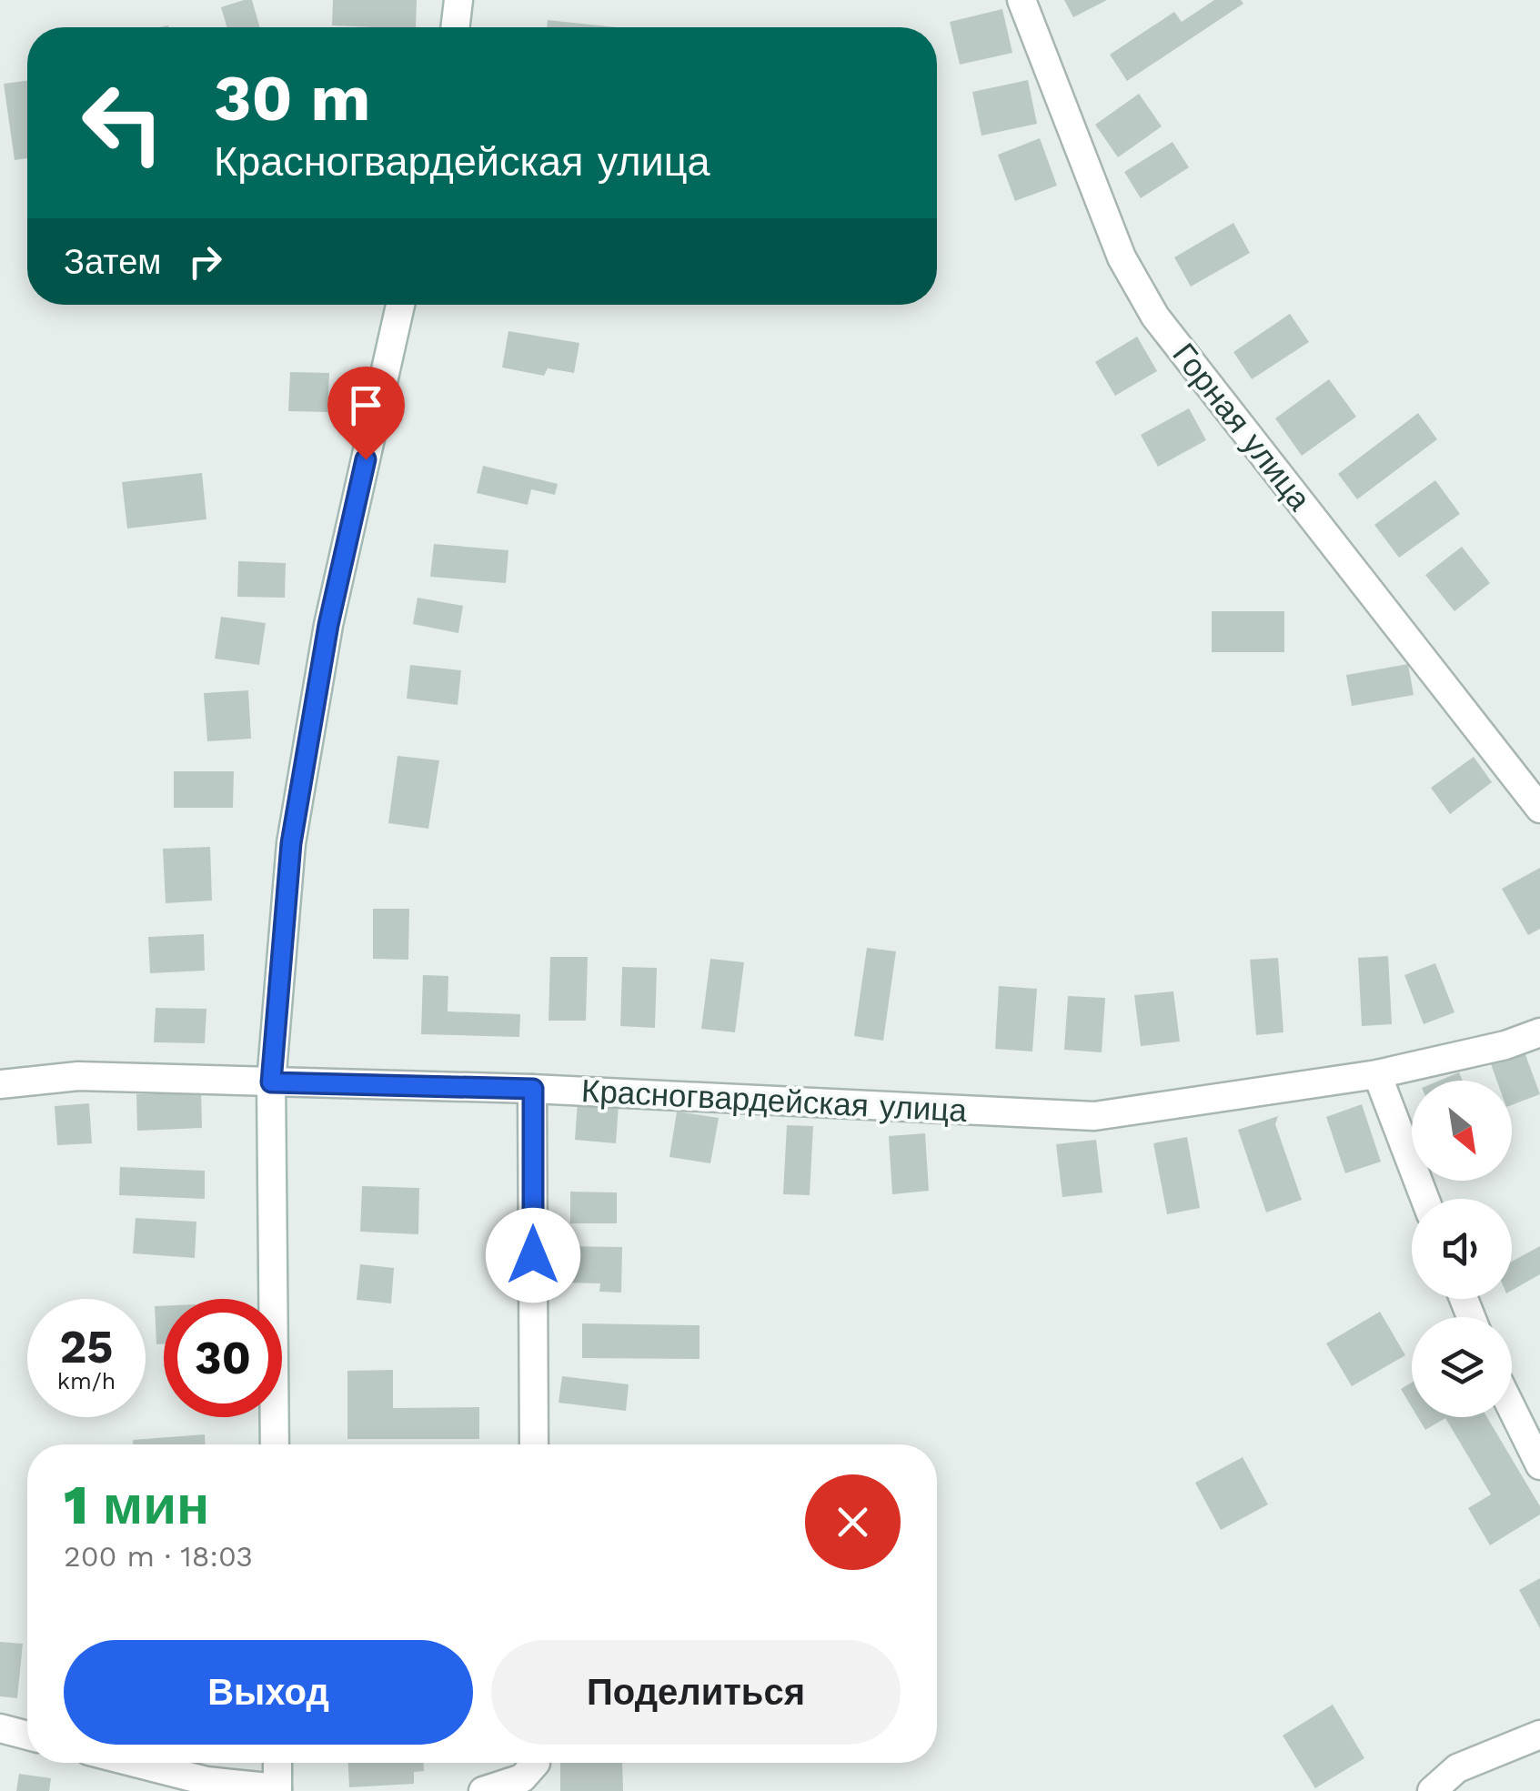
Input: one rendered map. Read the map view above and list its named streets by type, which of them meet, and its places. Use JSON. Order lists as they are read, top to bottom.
{
  "streets": {
    "street": ["Горная улица", "Красногвардейская улица"]
  },
  "north": "bottom right",
  "page": {
    "turn": ["30 m", "Красногвардейская улица"],
    "then": "Затем",
    "speed": "25 km/h",
    "limit": "30",
    "heading": ["1 мин", "200 m · 18:03"],
    "buttons": ["Выход", "Поделиться"]
  }
}
